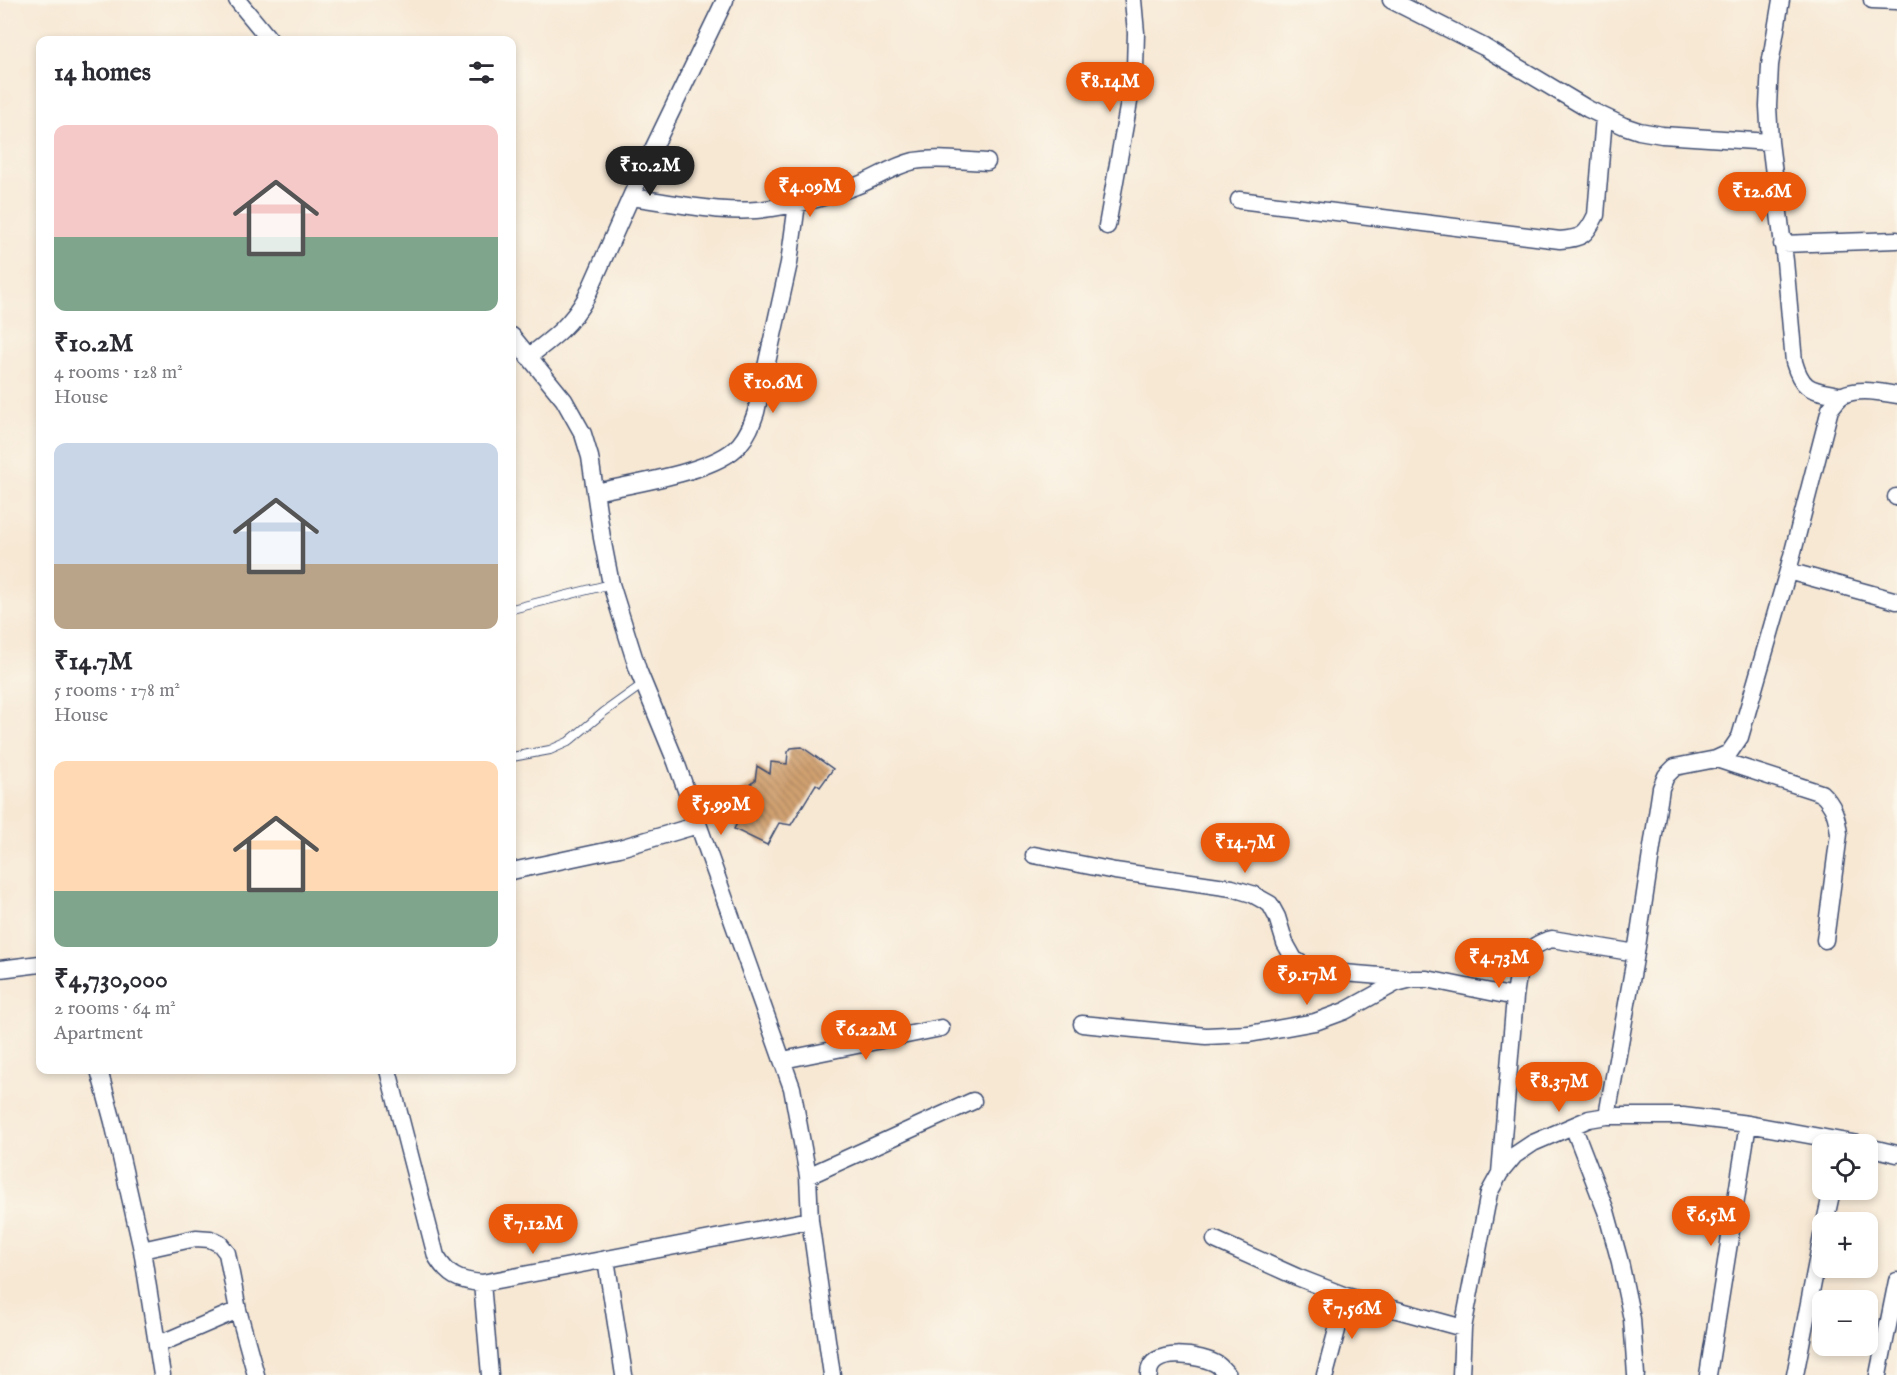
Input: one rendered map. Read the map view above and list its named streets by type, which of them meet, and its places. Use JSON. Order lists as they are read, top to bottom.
{
  "page": {
    "heading": "14 homes",
    "price": [
      "₹8.14M",
      "₹10.2M",
      "₹4.09M",
      "₹12.6M",
      "₹10.6M",
      "₹5.99M",
      "₹14.7M",
      "₹4.73M",
      "₹9.17M",
      "₹6.22M",
      "₹8.37M",
      "₹6.5M",
      "₹7.12M",
      "₹7.56M"
    ],
    "list": [
      {
        "name": "₹10.2M",
        "note": "4 rooms · 128 m² · House"
      },
      {
        "name": "₹14.7M",
        "note": "5 rooms · 178 m² · House"
      },
      {
        "name": "₹4,730,000",
        "note": "2 rooms · 64 m² · Apartment"
      }
    ],
    "map_buttons": ["+", "−"]
  }
}
